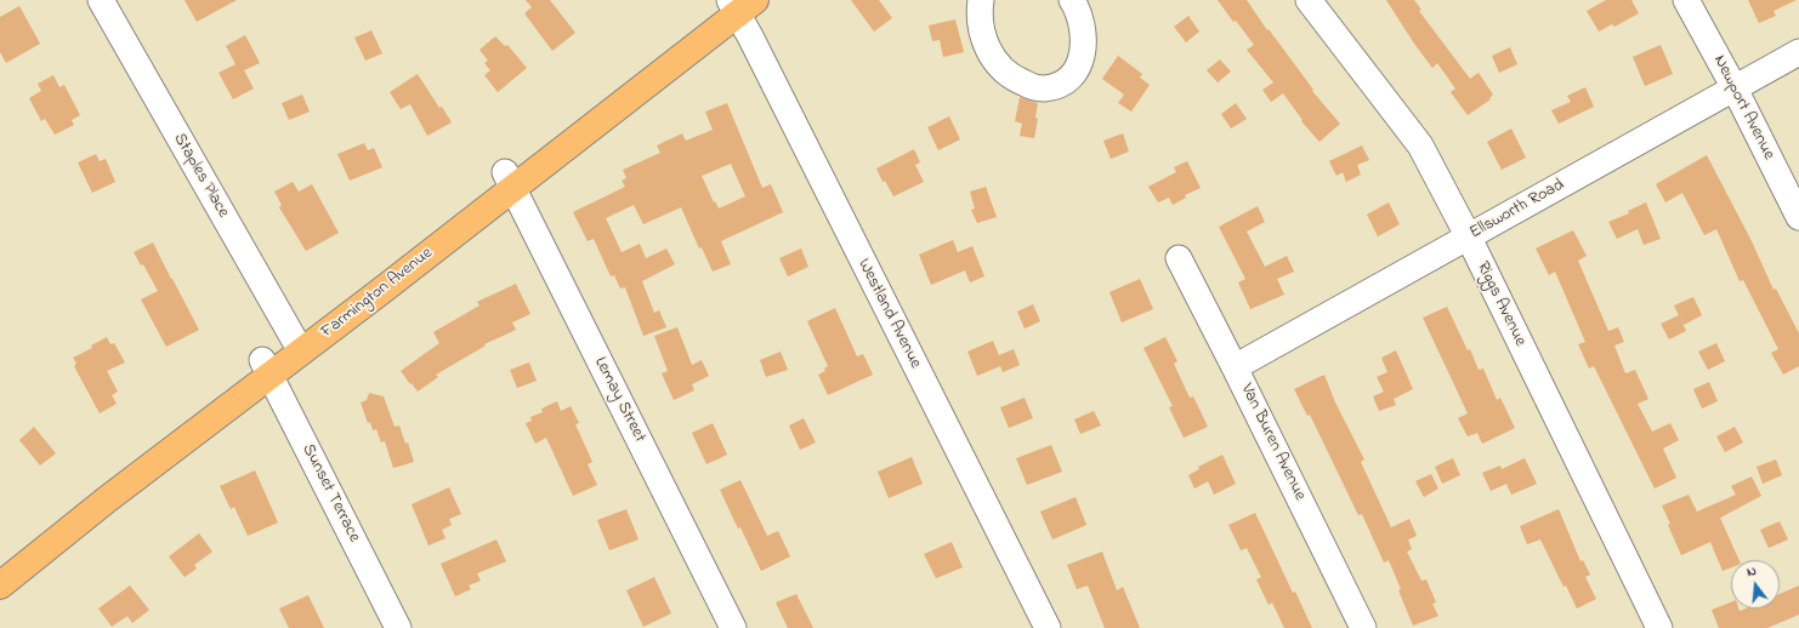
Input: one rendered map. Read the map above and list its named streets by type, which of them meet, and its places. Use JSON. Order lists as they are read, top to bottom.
{
  "streets": {
    "main road": ["Farmington Avenue"],
    "street": [
      "Newport Avenue",
      "Staples Place",
      "Ellsworth Road",
      "Riggs Avenue",
      "Westland Avenue",
      "Lemay Street",
      "Van Buren Avenue",
      "Sunset Terrace"
    ]
  },
  "crossings": [
    ["Newport Avenue", "Ellsworth Road"],
    ["Staples Place", "Farmington Avenue"],
    ["Ellsworth Road", "Riggs Avenue"],
    ["Ellsworth Road", "Van Buren Avenue"],
    ["Farmington Avenue", "Westland Avenue"],
    ["Farmington Avenue", "Lemay Street"],
    ["Farmington Avenue", "Sunset Terrace"]
  ],
  "north": "top"
}
